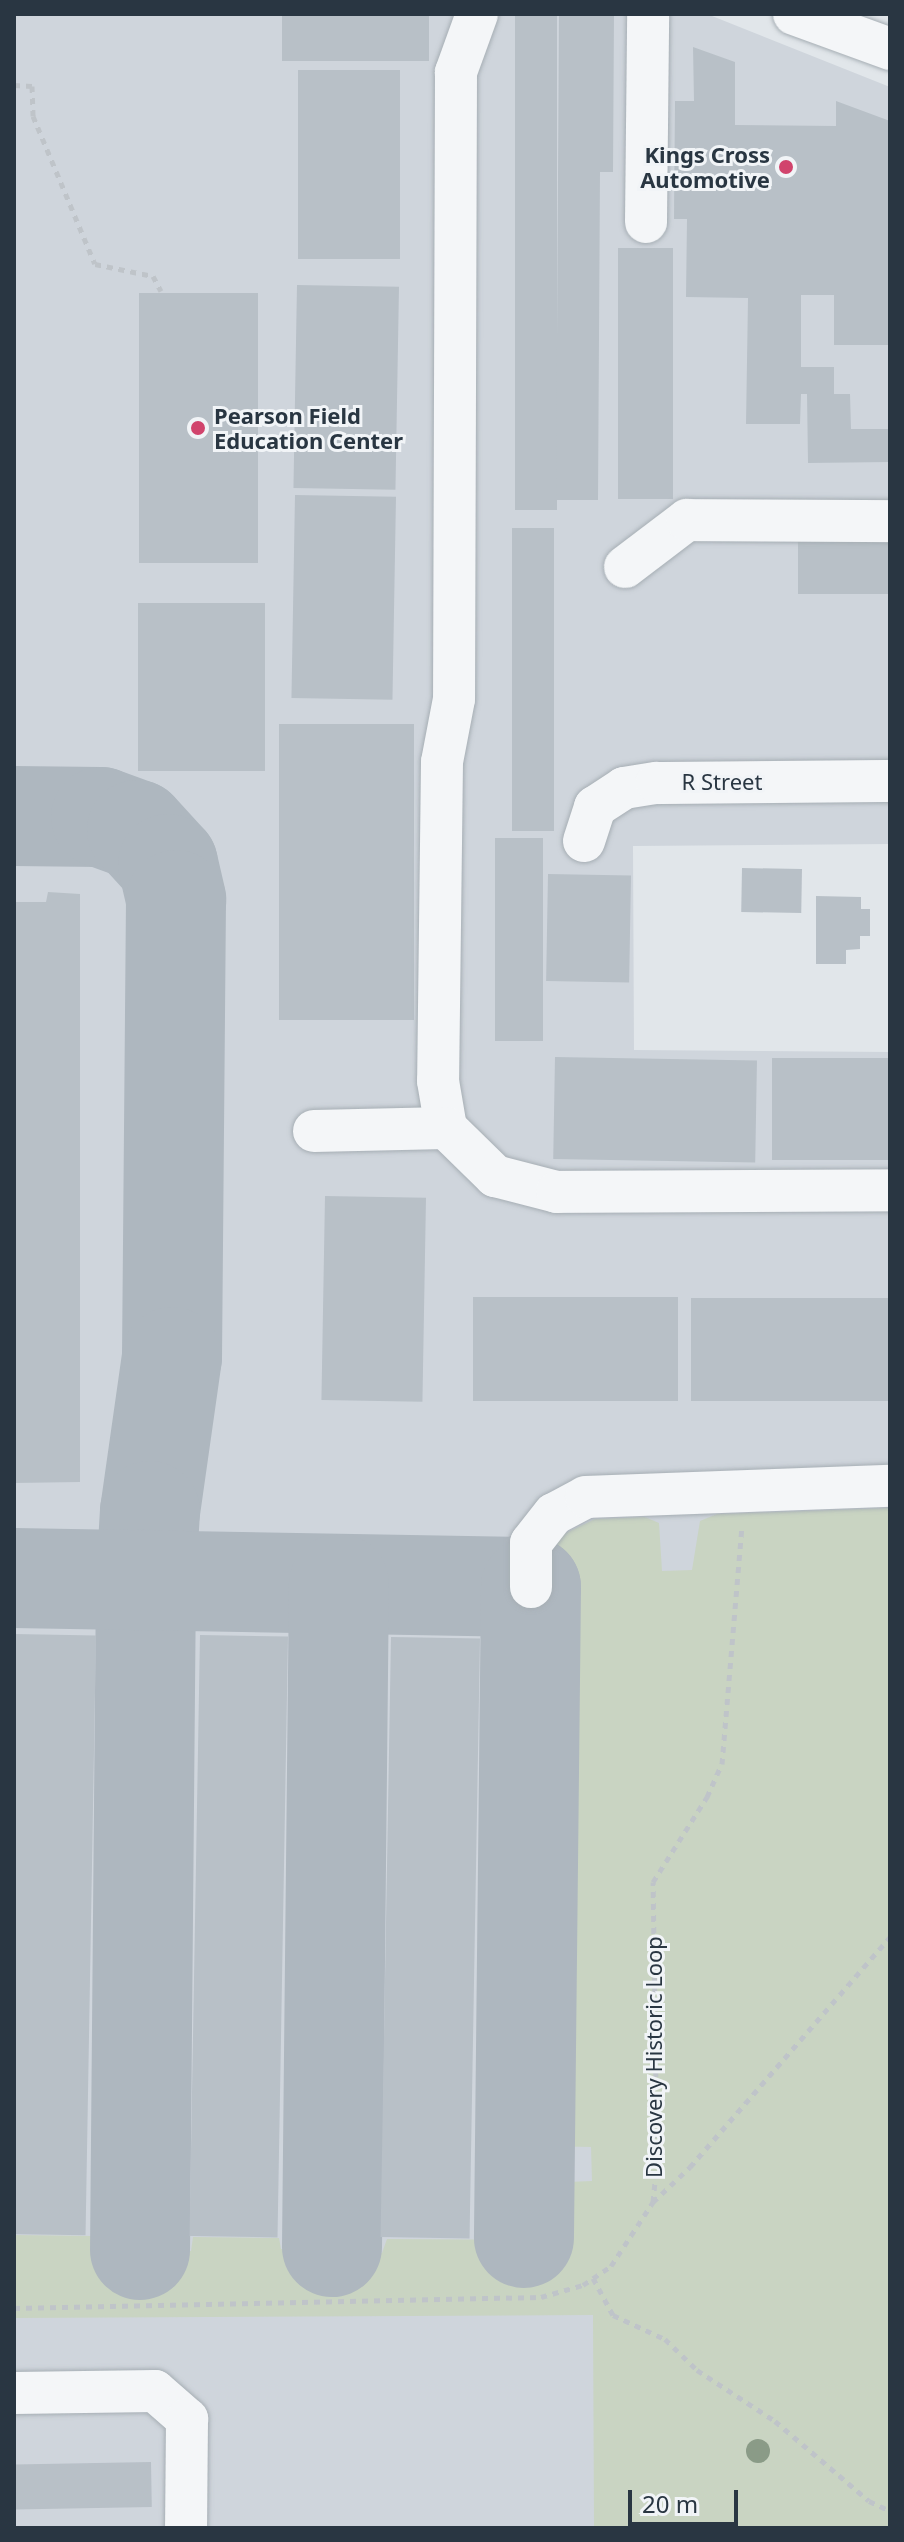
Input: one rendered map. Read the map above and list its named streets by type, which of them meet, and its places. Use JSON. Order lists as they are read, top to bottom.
{
  "streets": {
    "street": ["R Street"],
    "path": ["Discovery Historic Loop"]
  },
  "places": ["Kings Cross Automotive", "Pearson Field Education Center"],
  "scale_bar": "20 m"
}
